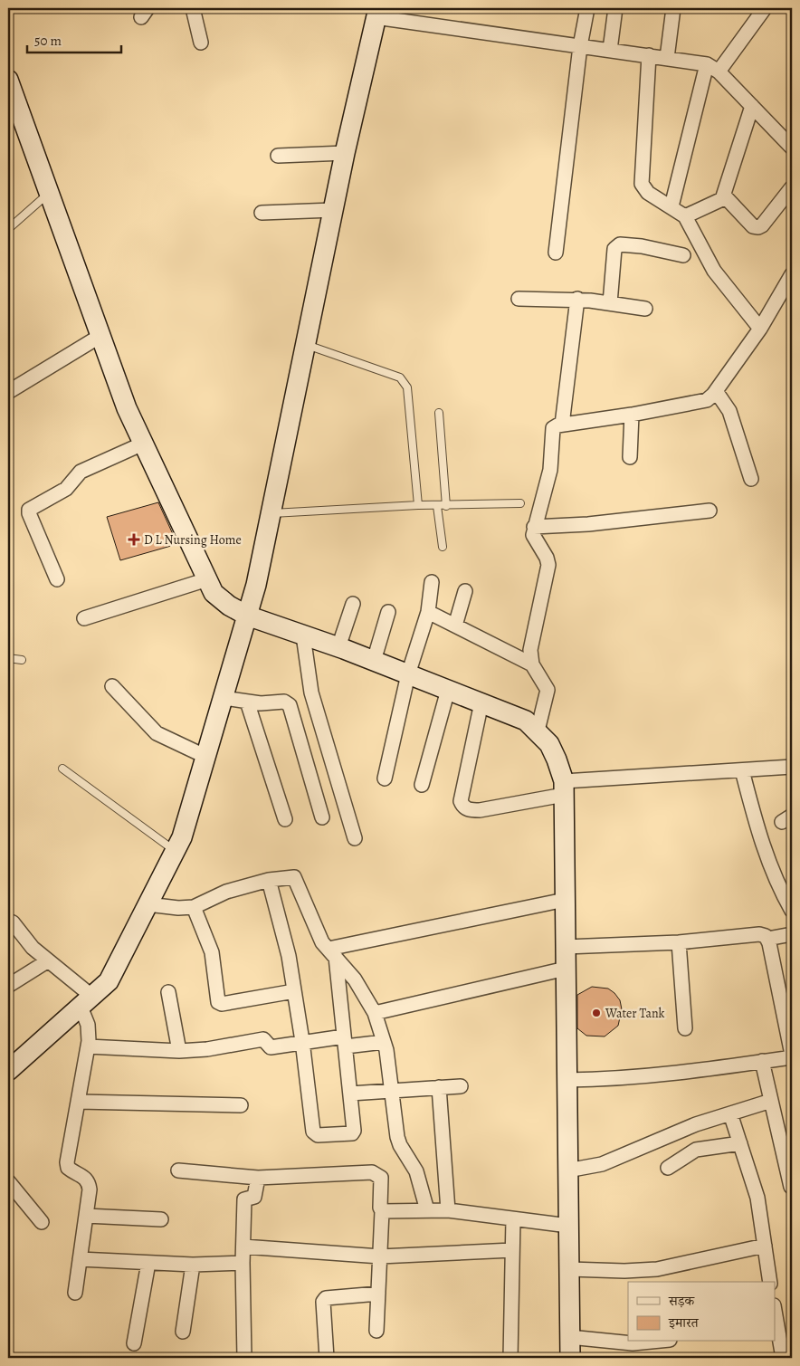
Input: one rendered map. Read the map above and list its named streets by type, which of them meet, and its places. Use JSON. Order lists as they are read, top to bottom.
{
  "places": {
    "health": ["D L Nursing Home"],
    "other": ["Water Tank"]
  },
  "legend": ["सड़क", "इमारत"],
  "scale_bar": "50 m"
}
